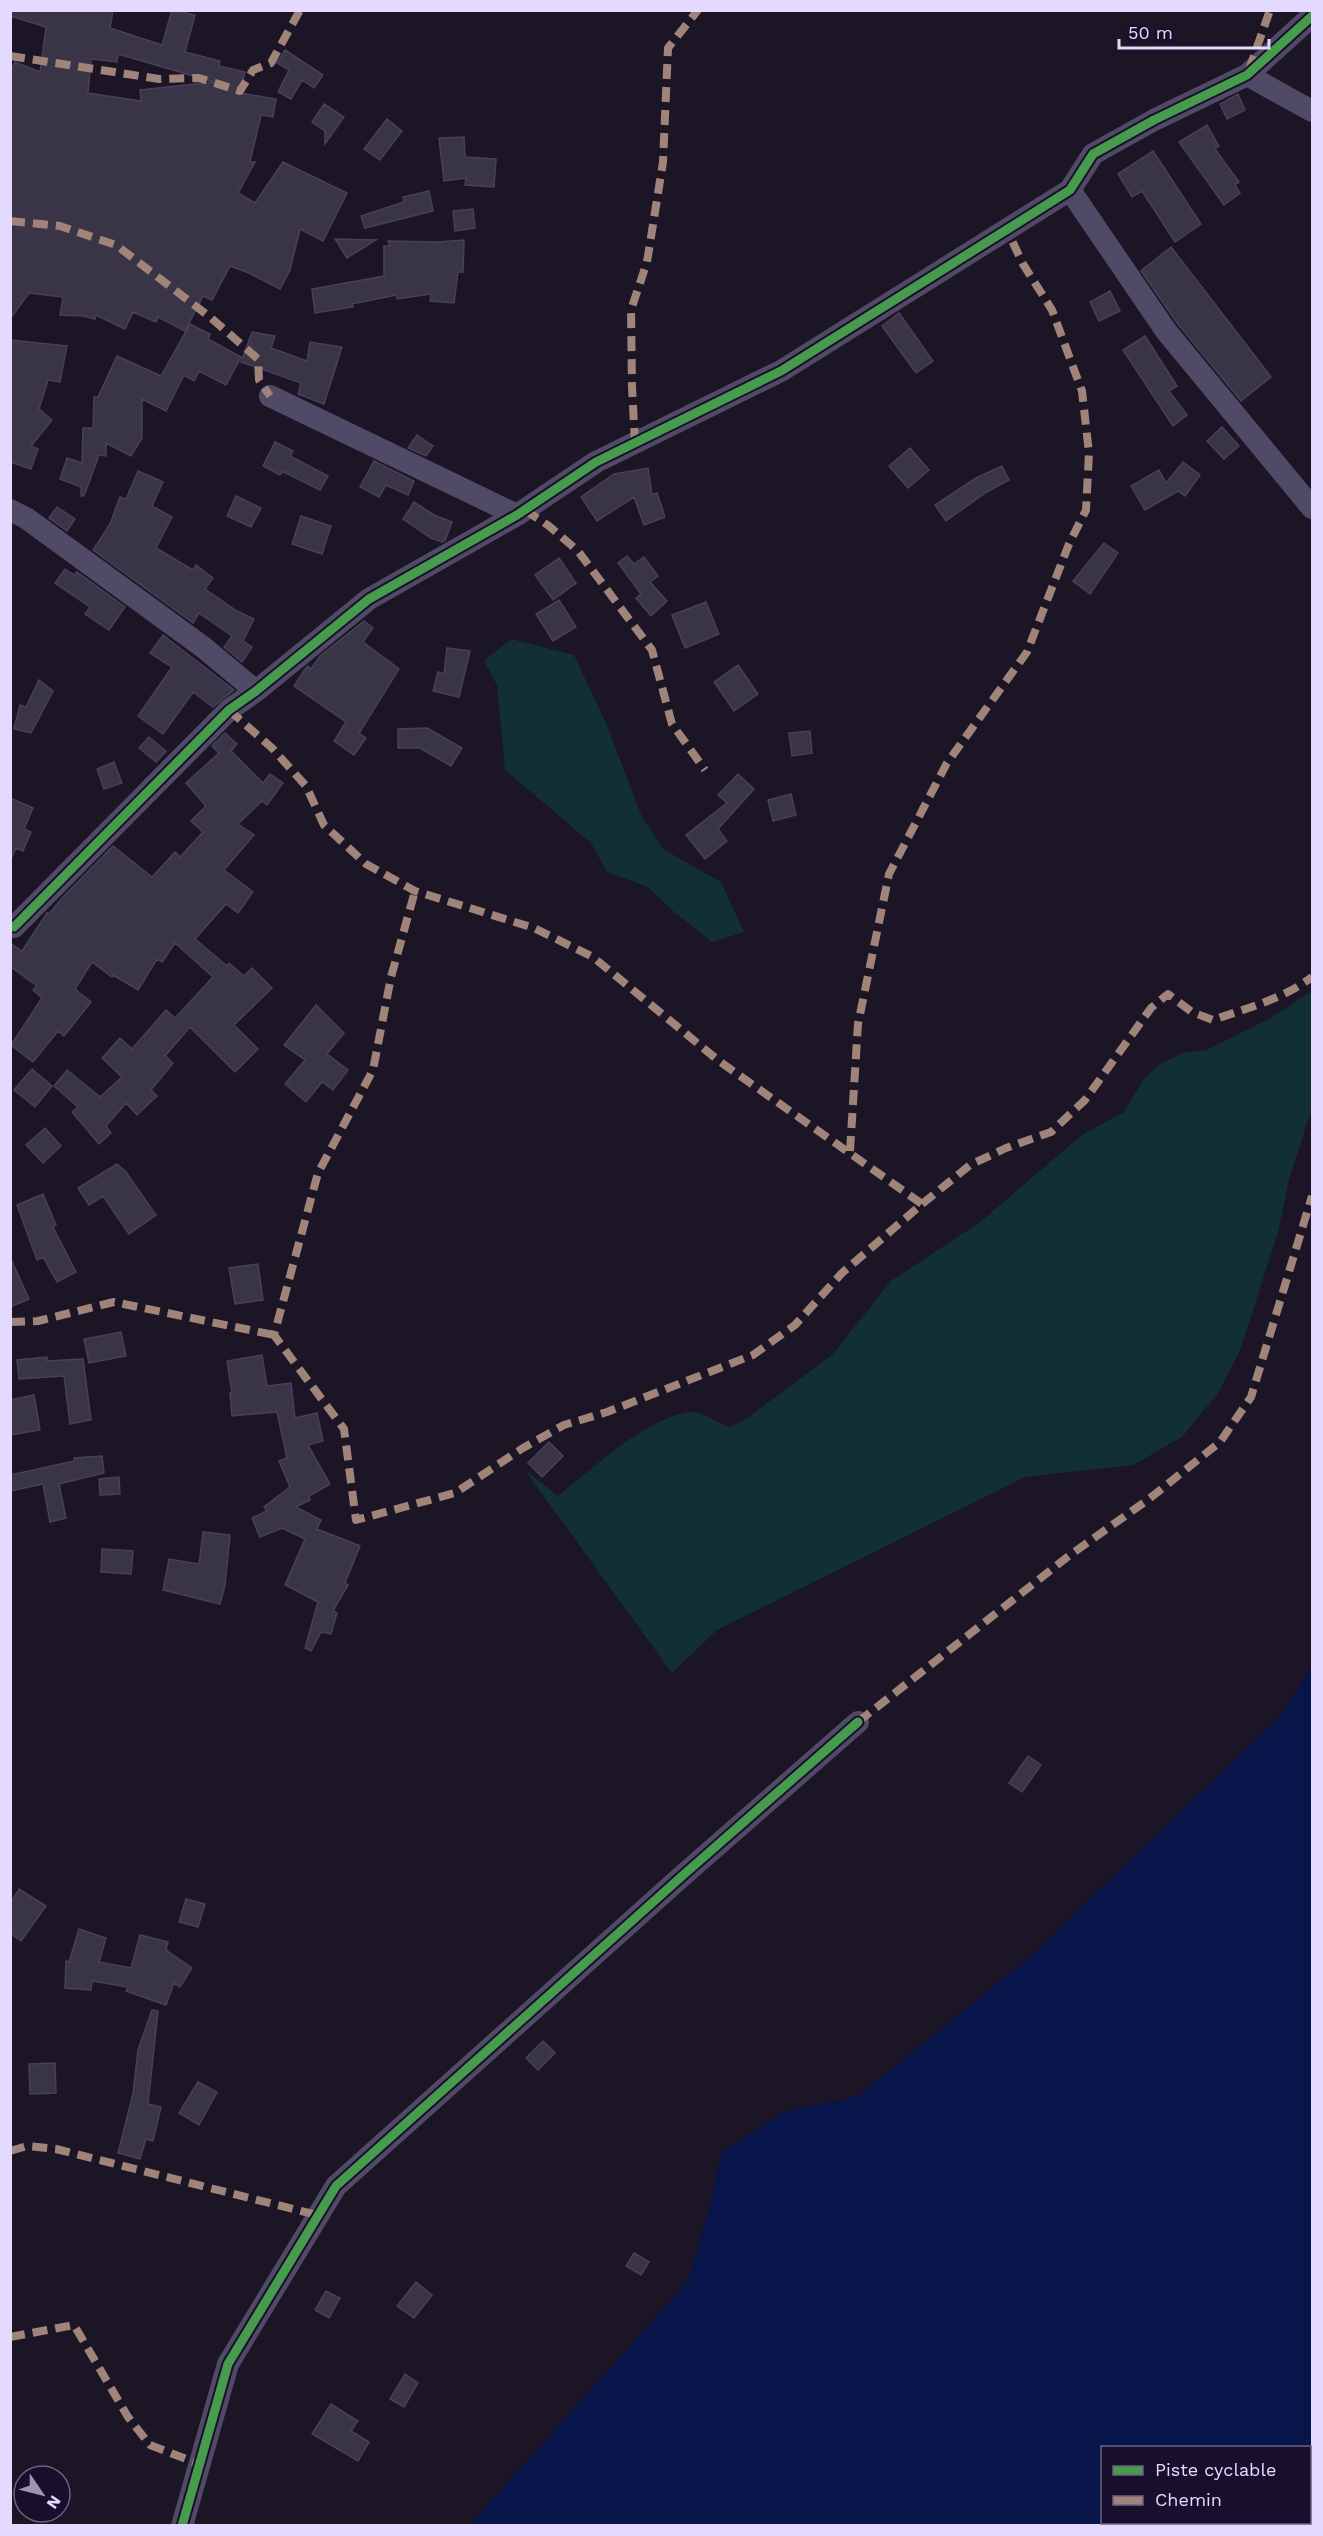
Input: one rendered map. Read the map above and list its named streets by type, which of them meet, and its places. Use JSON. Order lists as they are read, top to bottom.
{
  "legend": ["Piste cyclable", "Chemin"],
  "scale_bar": "50 m",
  "north": "bottom right"
}
